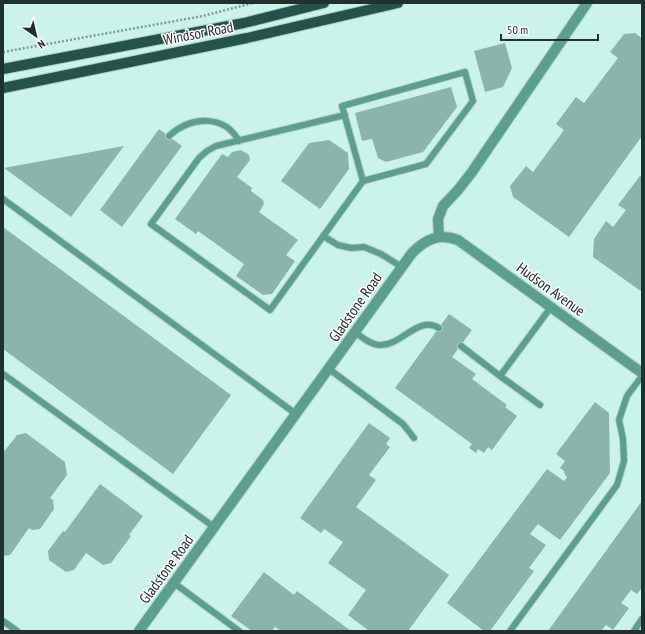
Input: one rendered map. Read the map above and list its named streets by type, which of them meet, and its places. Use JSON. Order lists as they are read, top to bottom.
{
  "streets": {
    "main road": ["Windsor Road"],
    "street": ["Hudson Avenue", "Gladstone Road"]
  },
  "crossings": [
    ["Hudson Avenue", "Gladstone Road"]
  ],
  "scale_bar": "50 m",
  "north": "bottom right"
}
